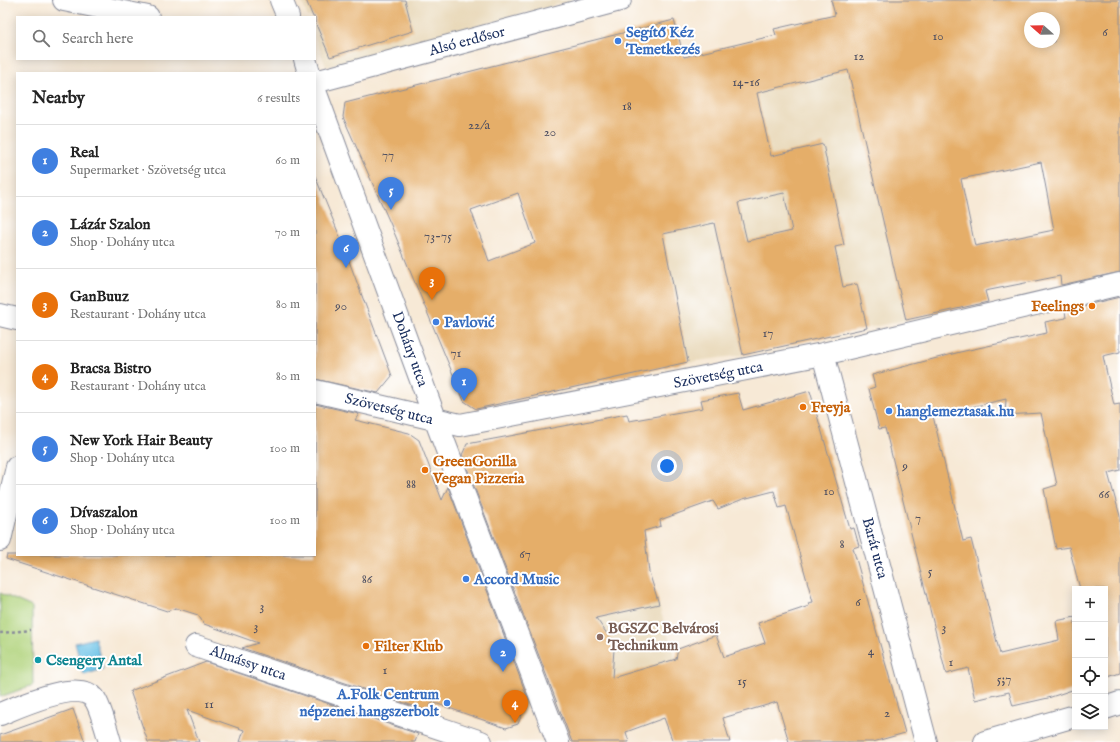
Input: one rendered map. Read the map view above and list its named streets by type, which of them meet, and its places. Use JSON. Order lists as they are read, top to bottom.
{
  "streets": {
    "street": [
      "Alsó erdősor",
      "Dohány utca",
      "Szövetség utca",
      "Barát utca",
      "Almássy utca"
    ]
  },
  "crossings": [
    ["Dohány utca", "Szövetség utca"],
    ["Szövetség utca", "Barát utca"]
  ],
  "places": [
    "Segítő Kéz Temetkezés",
    "Feelings",
    "Pavlović",
    "Freyja",
    "hanglemeztasak.hu",
    "GreenGorilla Vegan Pizzeria",
    "Accord Music",
    "BGSZC Belvárosi Technikum",
    "Filter Klub",
    "Csengery Antal",
    "A.Folk Centrum népzenei hangszerbolt"
  ],
  "house_numbers": [
    "6",
    "10",
    "12",
    "14-16",
    "18",
    "22/a",
    "20",
    "77",
    "73-75",
    "90",
    "17",
    "71",
    "9",
    "88",
    "10",
    "66",
    "7",
    "8",
    "67",
    "5",
    "86",
    "6",
    "3",
    "3",
    "3",
    "4",
    "1",
    "1",
    "5;7",
    "15",
    "11",
    "2"
  ],
  "north": "left",
  "page": {
    "search": "Search here",
    "heading": ["Nearby", "6 results"],
    "list": [
      {
        "mark": "1",
        "name": "Real",
        "note": "Supermarket · Szövetség utca",
        "value": "60 m"
      },
      {
        "mark": "2",
        "name": "Lázár Szalon",
        "note": "Shop · Dohány utca",
        "value": "70 m"
      },
      {
        "mark": "3",
        "name": "GanBuuz",
        "note": "Restaurant · Dohány utca",
        "value": "80 m"
      },
      {
        "mark": "4",
        "name": "Bracsa Bistro",
        "note": "Restaurant · Dohány utca",
        "value": "80 m"
      },
      {
        "mark": "5",
        "name": "New York Hair Beauty",
        "note": "Shop · Dohány utca",
        "value": "100 m"
      },
      {
        "mark": "6",
        "name": "Dívaszalon",
        "note": "Shop · Dohány utca",
        "value": "100 m"
      }
    ],
    "pins": [
      "5",
      "6",
      "3",
      "1",
      "2",
      "4"
    ],
    "map_buttons": ["+", "−"]
  }
}
